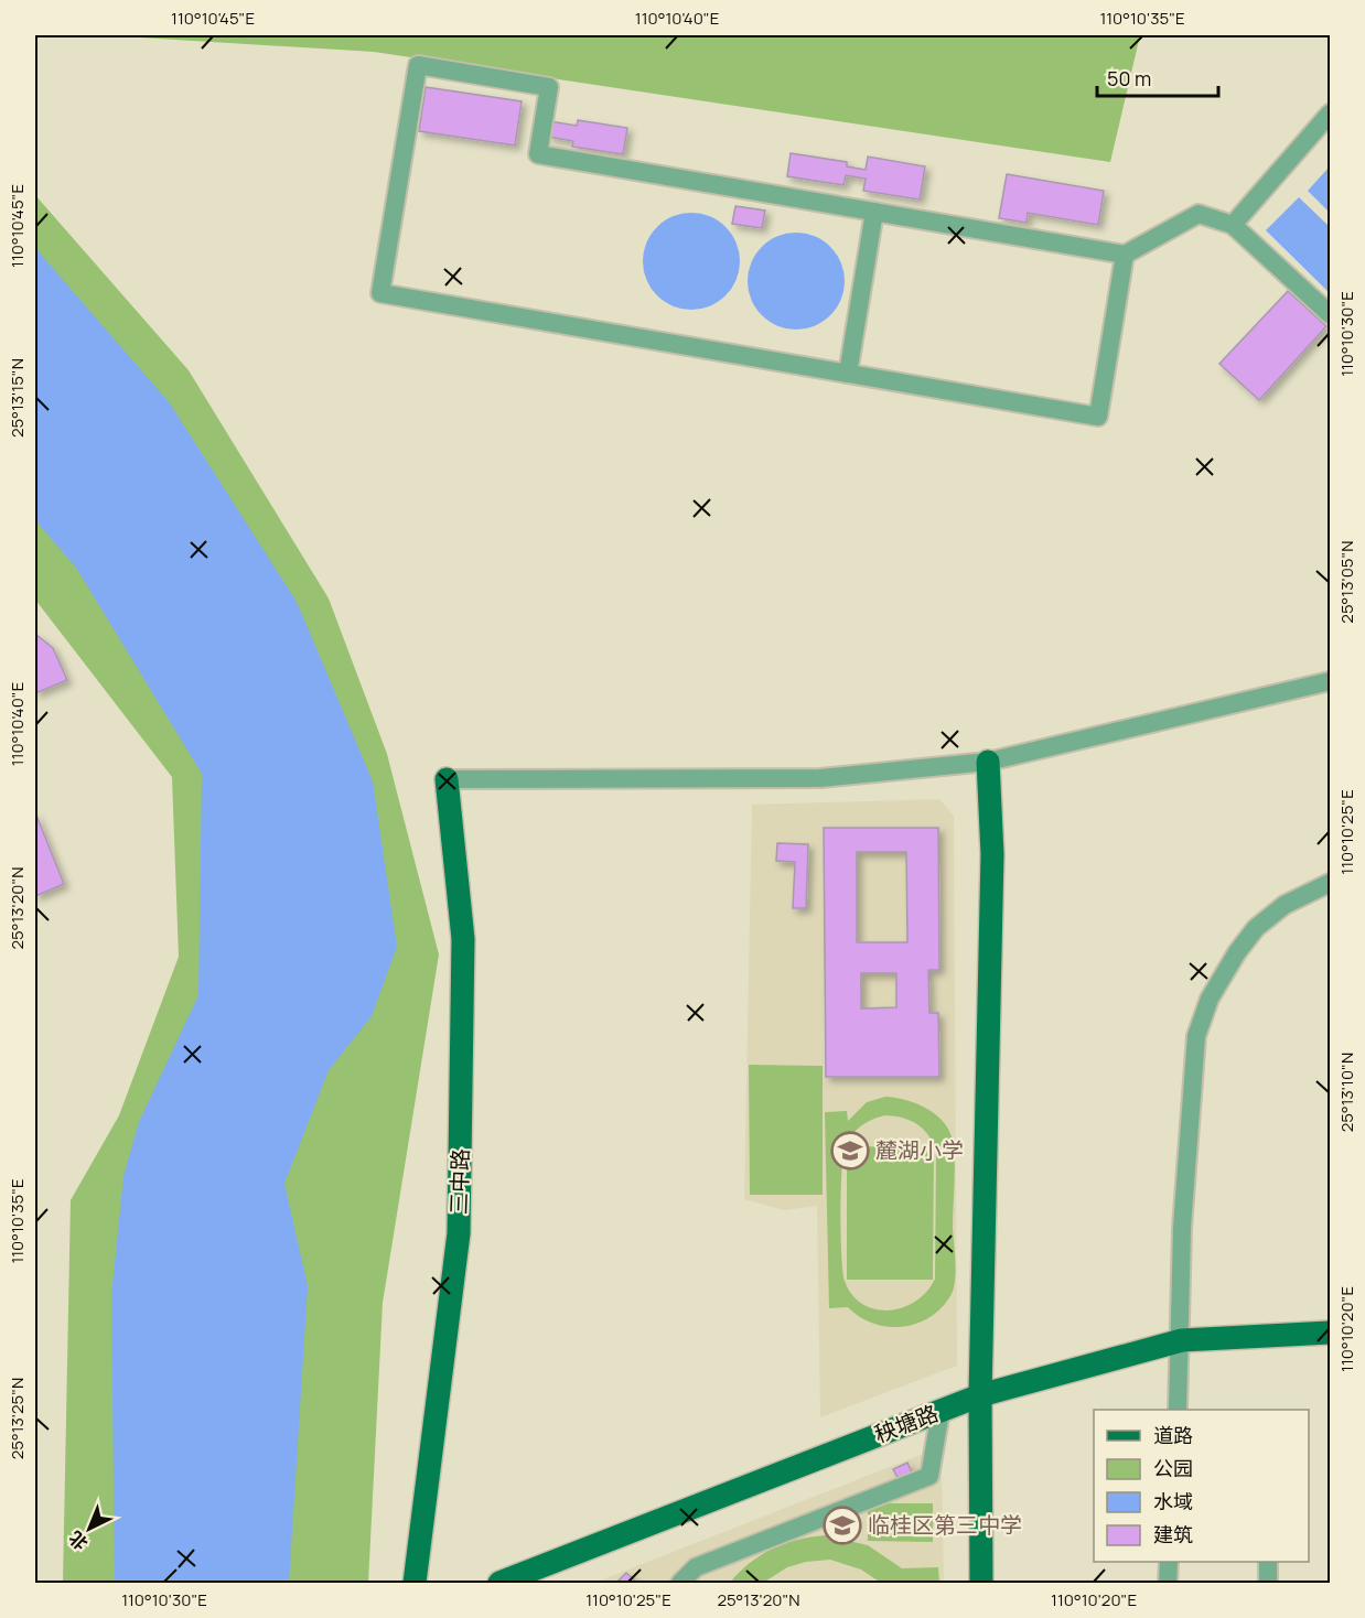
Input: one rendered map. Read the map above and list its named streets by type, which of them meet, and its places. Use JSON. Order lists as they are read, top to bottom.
{
  "streets": {
    "main road": ["三中路", "秧塘路"]
  },
  "places": {
    "school or university": ["麓湖小学", "临桂区第三中学"]
  },
  "legend": [
    "道路",
    "公园",
    "水域",
    "建筑"
  ],
  "scale_bar": "50 m",
  "north": "bottom left",
  "coordinates": [
    "110°10'45\"E",
    "110°10'40\"E",
    "110°10'35\"E",
    "110°10'30\"E",
    "25°13'15\"N",
    "25°13'05\"N",
    "110°10'25\"E",
    "25°13'20\"N",
    "25°13'10\"N",
    "110°10'20\"E",
    "25°13'25\"N"
  ]
}
